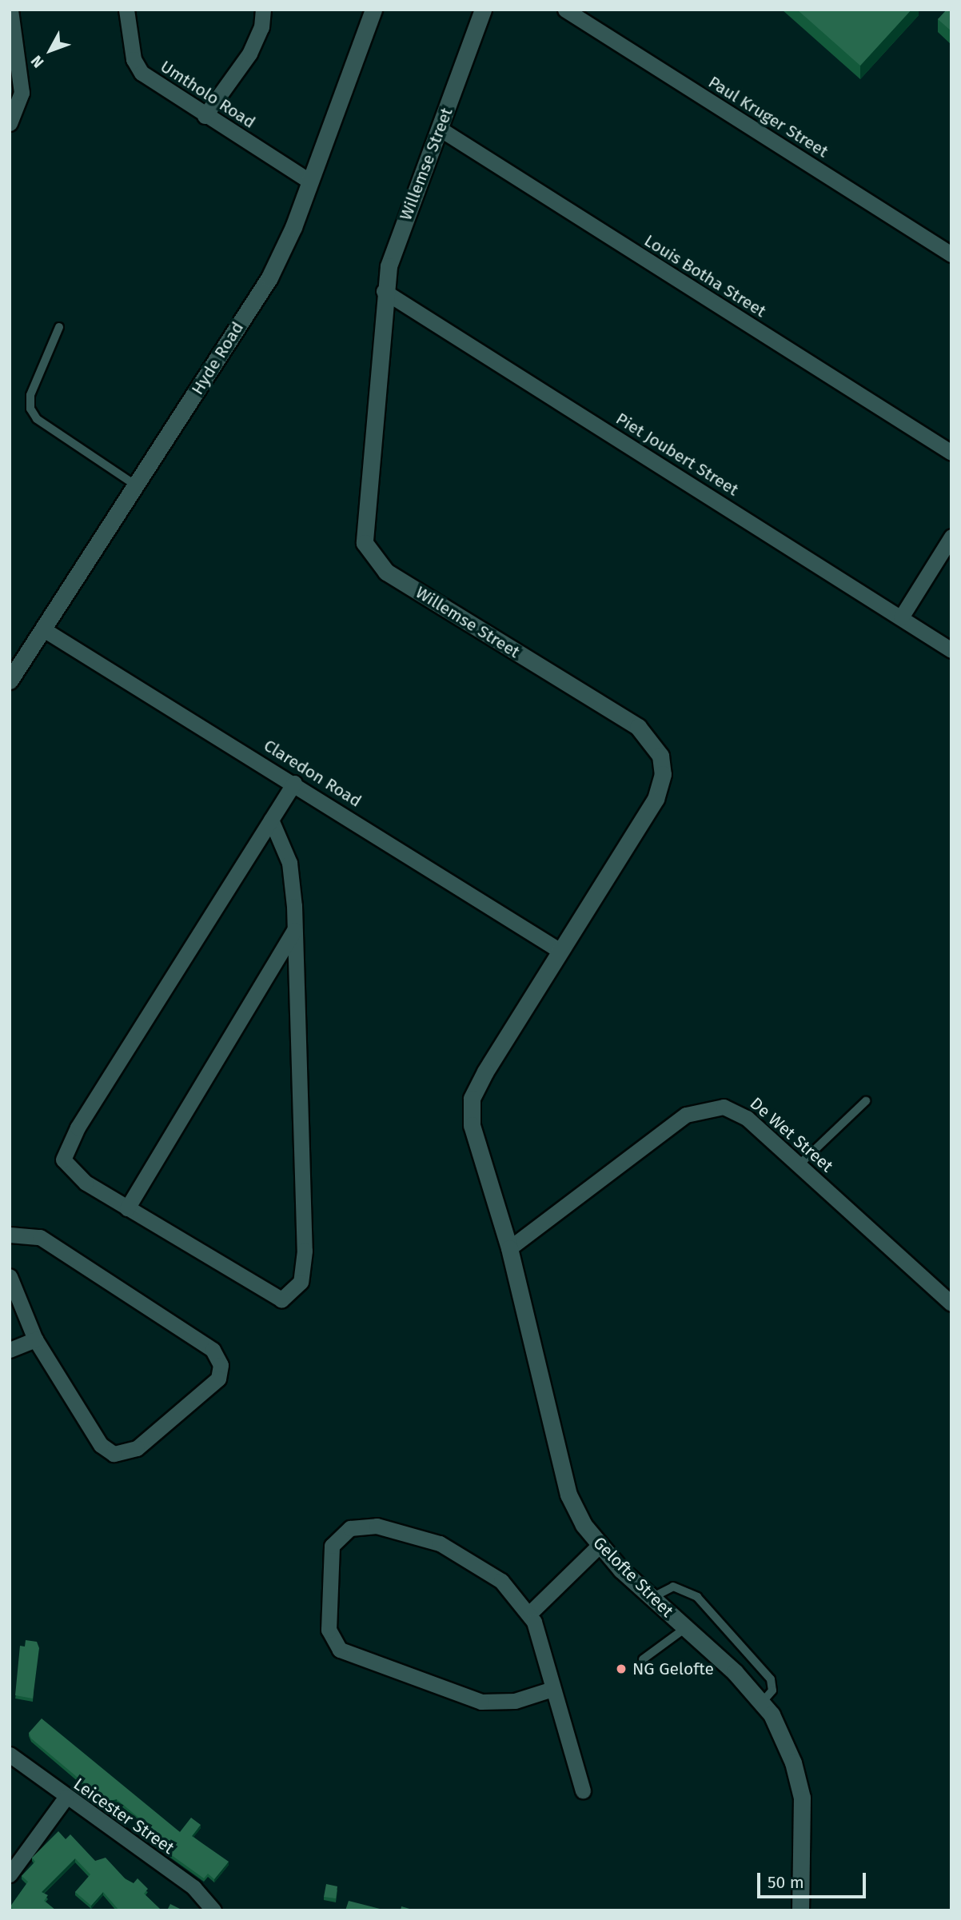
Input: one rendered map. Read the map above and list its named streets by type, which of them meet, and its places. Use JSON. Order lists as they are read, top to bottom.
{
  "streets": {
    "street": [
      "Umtholo Road",
      "Paul Kruger Street",
      "Willemse Street",
      "Louis Botha Street",
      "Hyde Road",
      "Piet Joubert Street",
      "Claredon Road",
      "De Wet Street",
      "Gelofte Street",
      "Leicester Street"
    ]
  },
  "crossings": [
    ["Umtholo Road", "Hyde Road"],
    ["Willemse Street", "Louis Botha Street"],
    ["Willemse Street", "Piet Joubert Street"],
    ["Willemse Street", "Claredon Road"],
    ["Willemse Street", "Gelofte Street"],
    ["Hyde Road", "Claredon Road"],
    ["De Wet Street", "Gelofte Street"]
  ],
  "places": ["NG Gelofte"],
  "scale_bar": "50 m",
  "north": "bottom left"
}
